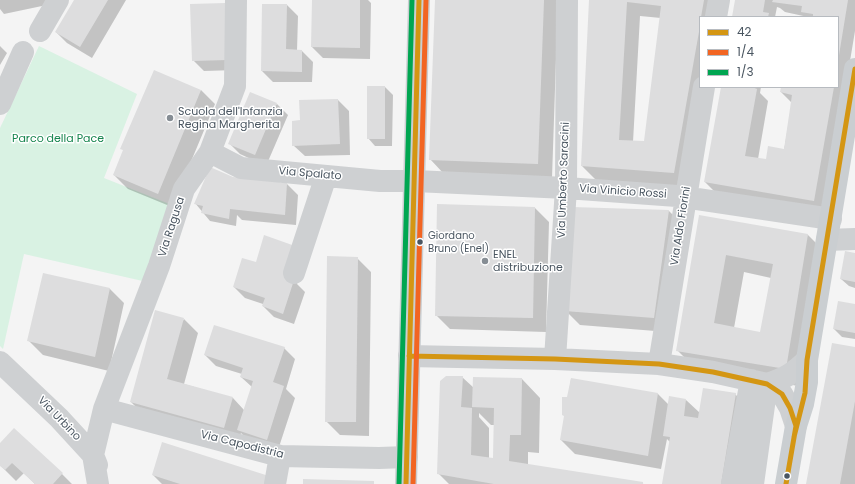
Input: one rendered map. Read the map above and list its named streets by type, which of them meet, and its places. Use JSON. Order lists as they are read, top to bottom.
{
  "streets": {
    "street": [
      "Via Spalato",
      "Via Umberto Saracini",
      "Via Vinicio Rossi",
      "Via Aldo Fiorini",
      "Via Ragusa",
      "Via Urbino",
      "Via Capodistria"
    ]
  },
  "crossings": [
    ["Via Spalato", "Via Vinicio Rossi"],
    ["Via Spalato", "Via Ragusa"],
    ["Via Umberto Saracini", "Via Vinicio Rossi"],
    ["Via Vinicio Rossi", "Via Aldo Fiorini"],
    ["Via Ragusa", "Via Urbino"],
    ["Via Ragusa", "Via Capodistria"]
  ],
  "parks": ["Parco della Pace"],
  "places": ["Scuola dell'Infanzia Regina Margherita", "Giordano Bruno (Enel)", "ENEL distribuzione"],
  "lines": ["transit line 42", "transit line 1/4", "transit line 1/3"],
  "legend": ["42", "1/4", "1/3"]
}
